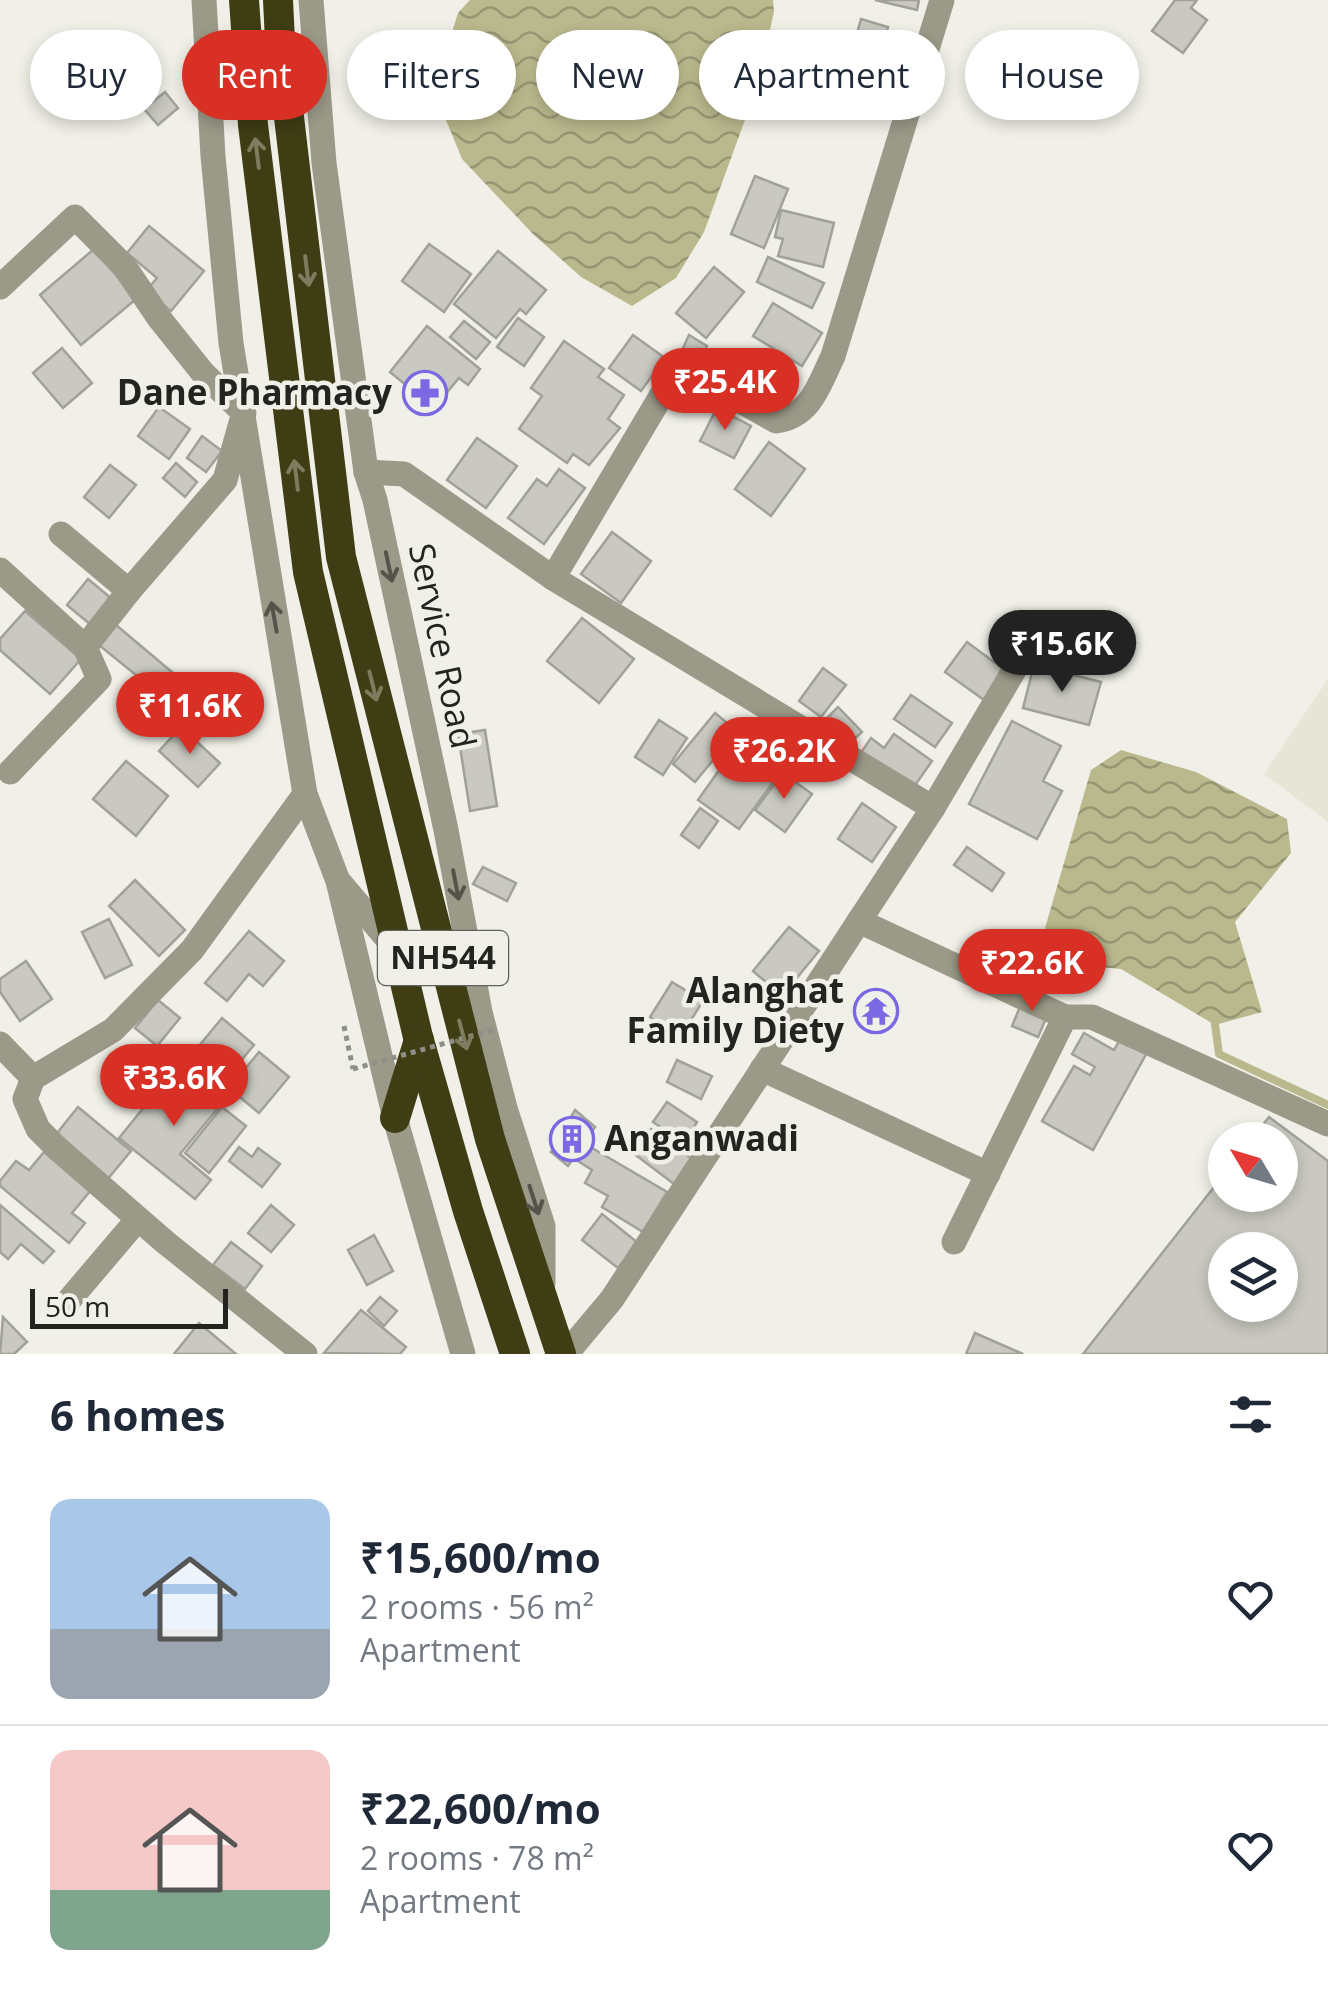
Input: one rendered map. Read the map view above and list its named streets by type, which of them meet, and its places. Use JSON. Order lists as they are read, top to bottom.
{
  "streets": {
    "highway": ["NH544"],
    "street": ["Service Road"]
  },
  "crossings": [
    ["Service Road", "NH544"]
  ],
  "places": {
    "pharmacy": ["Dane Pharmacy"],
    "temple": ["Alanghat Family Diety"],
    "building": ["Anganwadi"]
  },
  "scale_bar": "50 m",
  "north": "top left",
  "page": {
    "chip": [
      "Buy",
      "Rent",
      "Filters",
      "New",
      "Apartment",
      "House"
    ],
    "price": [
      "₹25.4K",
      "₹15.6K",
      "₹11.6K",
      "₹26.2K",
      "₹22.6K",
      "₹33.6K"
    ],
    "scale": "50 m",
    "heading": "6 homes",
    "list": [
      {
        "name": "₹15,600/mo",
        "note": "2 rooms · 56 m² · Apartment"
      },
      {
        "name": "₹22,600/mo",
        "note": "2 rooms · 78 m² · Apartment"
      }
    ]
  }
}
